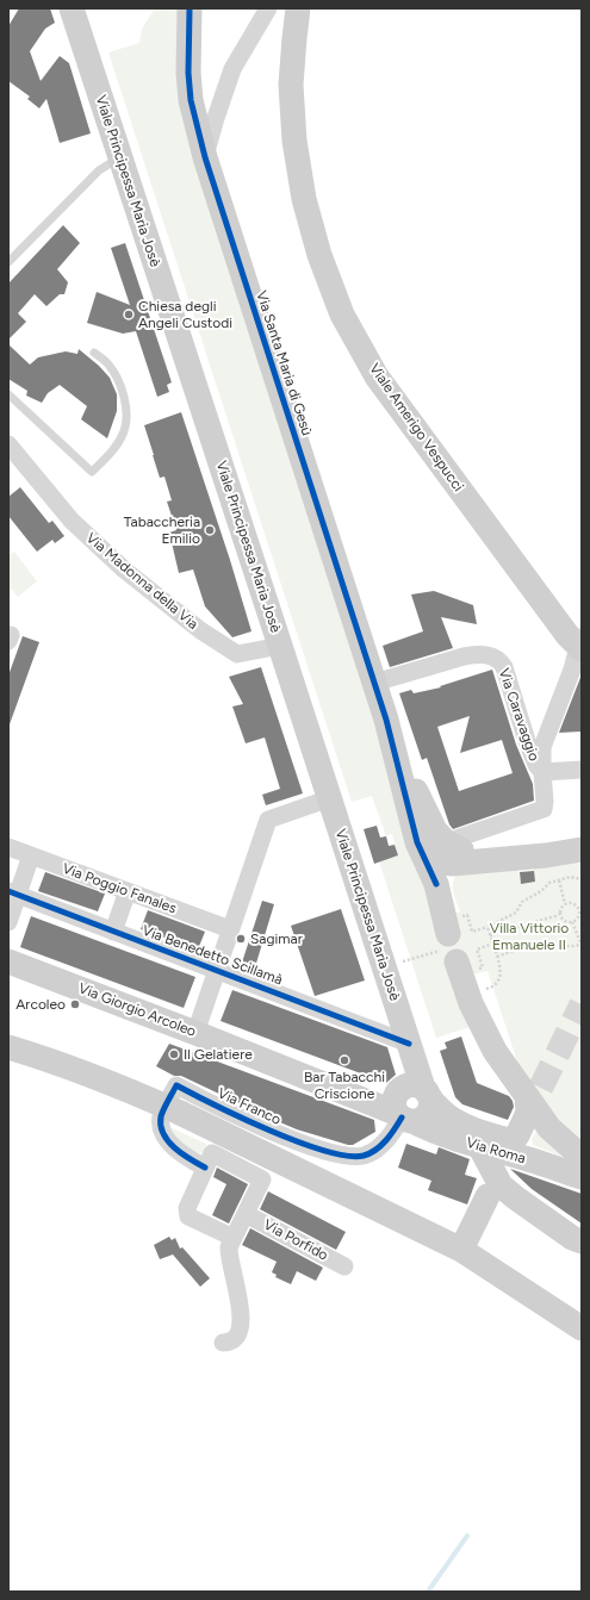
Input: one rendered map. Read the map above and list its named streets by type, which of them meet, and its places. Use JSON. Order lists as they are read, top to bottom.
{
  "streets": {
    "main road": [
      "Viale Principessa Maria Josè",
      "Via Santa Maria di Gesù",
      "Viale Amerigo Vespucci",
      "Via Giorgio Arcoleo",
      "Via Roma"
    ],
    "street": [
      "Via Madonna della Via",
      "Via Caravaggio",
      "Via Poggio Fanales",
      "Via Benedetto Scillamà",
      "Via Franco",
      "Via Porfido"
    ]
  },
  "crossings": [
    ["Viale Principessa Maria Josè", "Via Madonna della Via"],
    ["Viale Principessa Maria Josè", "Via Benedetto Scillamà"],
    ["Viale Principessa Maria Josè", "Via Giorgio Arcoleo"],
    ["Viale Principessa Maria Josè", "Via Franco"],
    ["Viale Principessa Maria Josè", "Via Roma"],
    ["Via Santa Maria di Gesù", "Via Caravaggio"],
    ["Via Giorgio Arcoleo", "Via Franco"],
    ["Via Giorgio Arcoleo", "Via Roma"],
    ["Via Franco", "Via Roma"]
  ],
  "parks": ["Villa Vittorio Emanuele II"],
  "places": [
    "Chiesa degli Angeli Custodi",
    "Tabaccheria Emilio",
    "Sagimar",
    "Arcoleo",
    "Il Gelatiere",
    "Bar Tabacchi Criscione"
  ]
}
